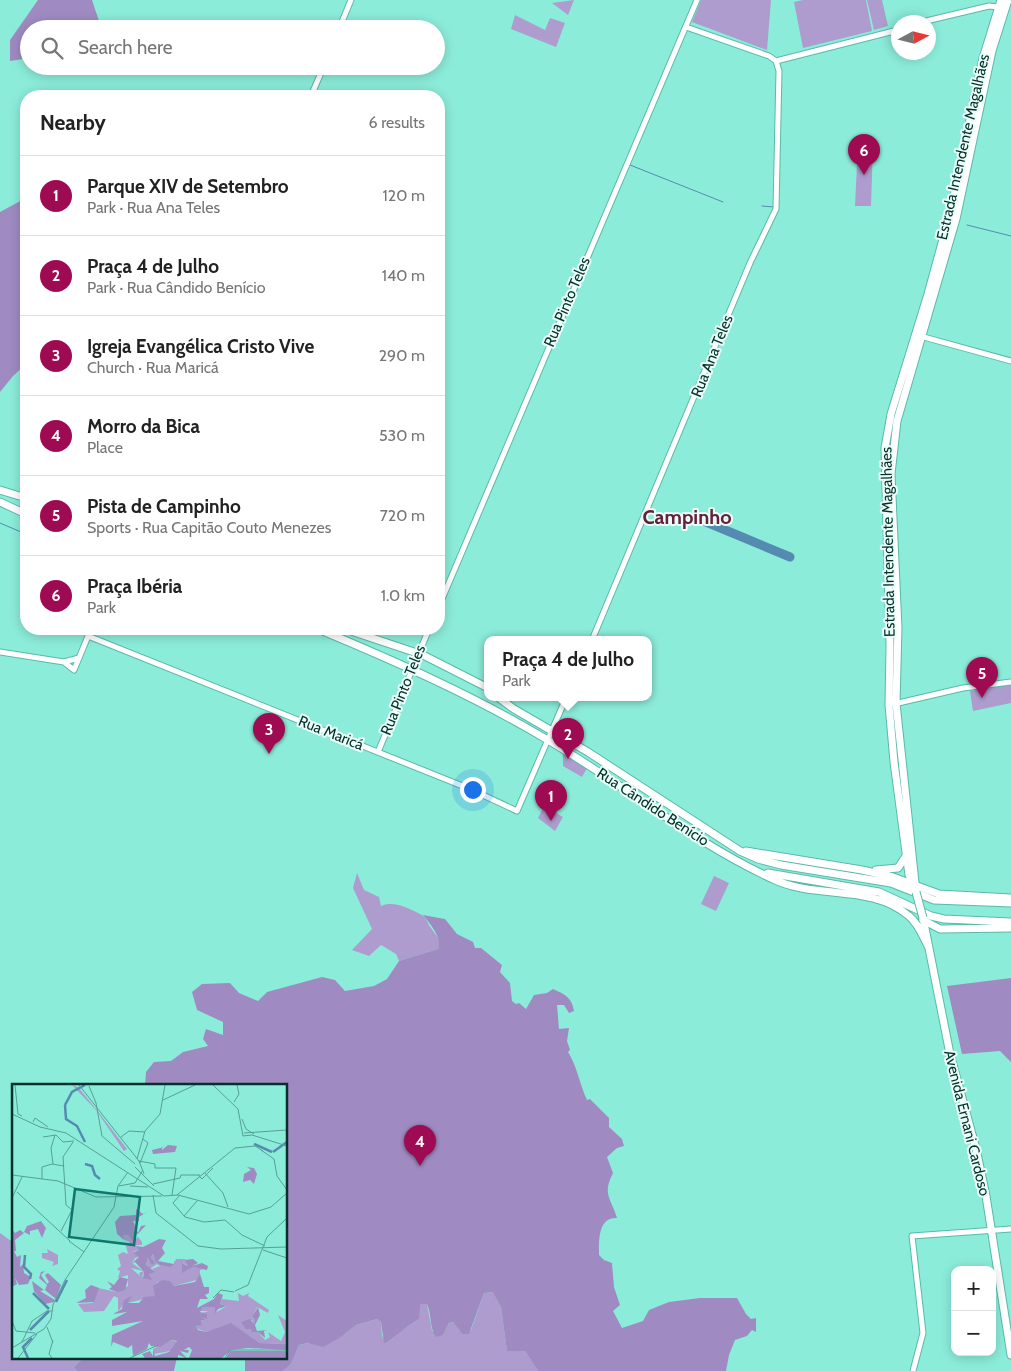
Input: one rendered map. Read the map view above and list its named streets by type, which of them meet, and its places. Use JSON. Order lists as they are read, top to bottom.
{
  "streets": {
    "main road": ["Estrada Intendente Magalhães", "Rua Cândido Benício", "Avenida Ernani Cardoso"],
    "street": ["Rua Pinto Teles", "Rua Ana Teles", "Rua Maricá"]
  },
  "crossings": [
    ["Estrada Intendente Magalhães", "Rua Cândido Benício"],
    ["Estrada Intendente Magalhães", "Avenida Ernani Cardoso"],
    ["Rua Pinto Teles", "Rua Maricá"],
    ["Rua Pinto Teles", "Rua Cândido Benício"],
    ["Rua Cândido Benício", "Avenida Ernani Cardoso"]
  ],
  "districts": ["Campinho"],
  "north": "right",
  "page": {
    "search": "Search here",
    "heading": ["Nearby", "6 results"],
    "pins": [
      "6",
      "5",
      "3",
      "2",
      "1",
      "4"
    ],
    "list": [
      {
        "mark": "1",
        "name": "Parque XIV de Setembro",
        "note": "Park · Rua Ana Teles",
        "value": "120 m"
      },
      {
        "mark": "2",
        "name": "Praça 4 de Julho",
        "note": "Park · Rua Cândido Benício",
        "value": "140 m"
      },
      {
        "mark": "3",
        "name": "Igreja Evangélica Cristo Vive",
        "note": "Church · Rua Maricá",
        "value": "290 m"
      },
      {
        "mark": "4",
        "name": "Morro da Bica",
        "note": "Place",
        "value": "530 m"
      },
      {
        "mark": "5",
        "name": "Pista de Campinho",
        "note": "Sports · Rua Capitão Couto Menezes",
        "value": "720 m"
      },
      {
        "mark": "6",
        "name": "Praça Ibéria",
        "note": "Park",
        "value": "1.0 km"
      }
    ],
    "popup": ["Praça 4 de Julho", "Park"],
    "map_buttons": ["+", "−"]
  }
}
